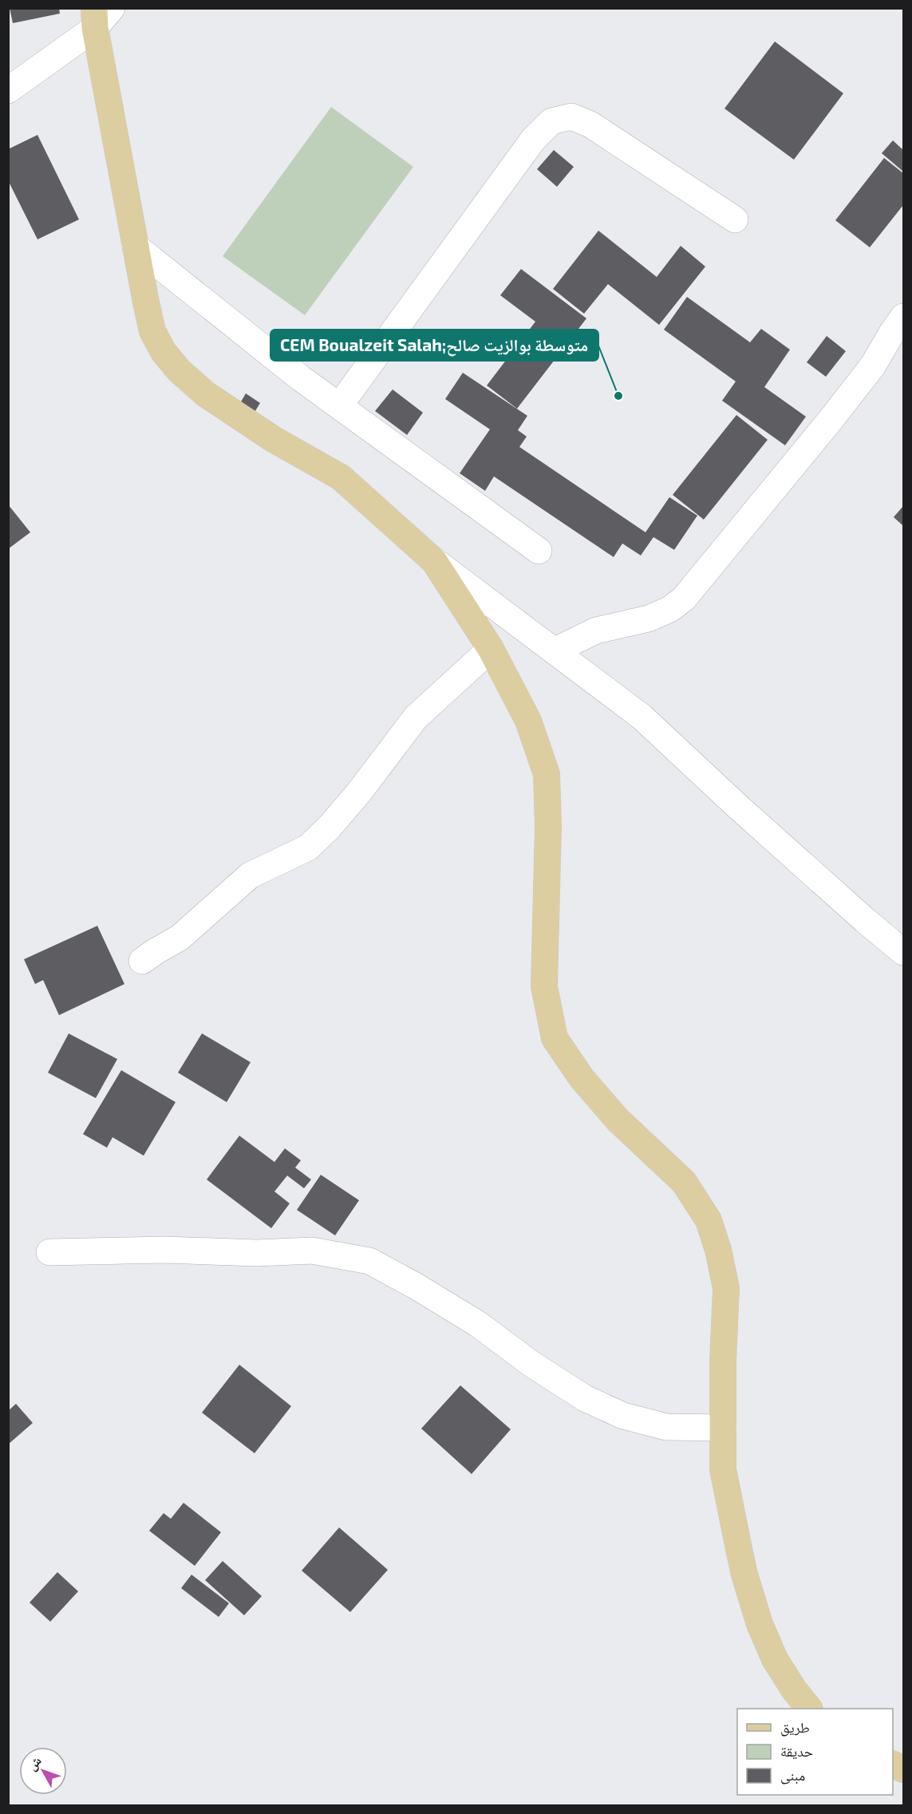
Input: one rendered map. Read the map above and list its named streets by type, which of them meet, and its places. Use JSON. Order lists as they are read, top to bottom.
{
  "places": ["CEM Boualzeit Salah;متوسطة بوالزيت صالح"],
  "legend": ["طريق", "حديقة", "مبنى"],
  "north": "top left"
}
